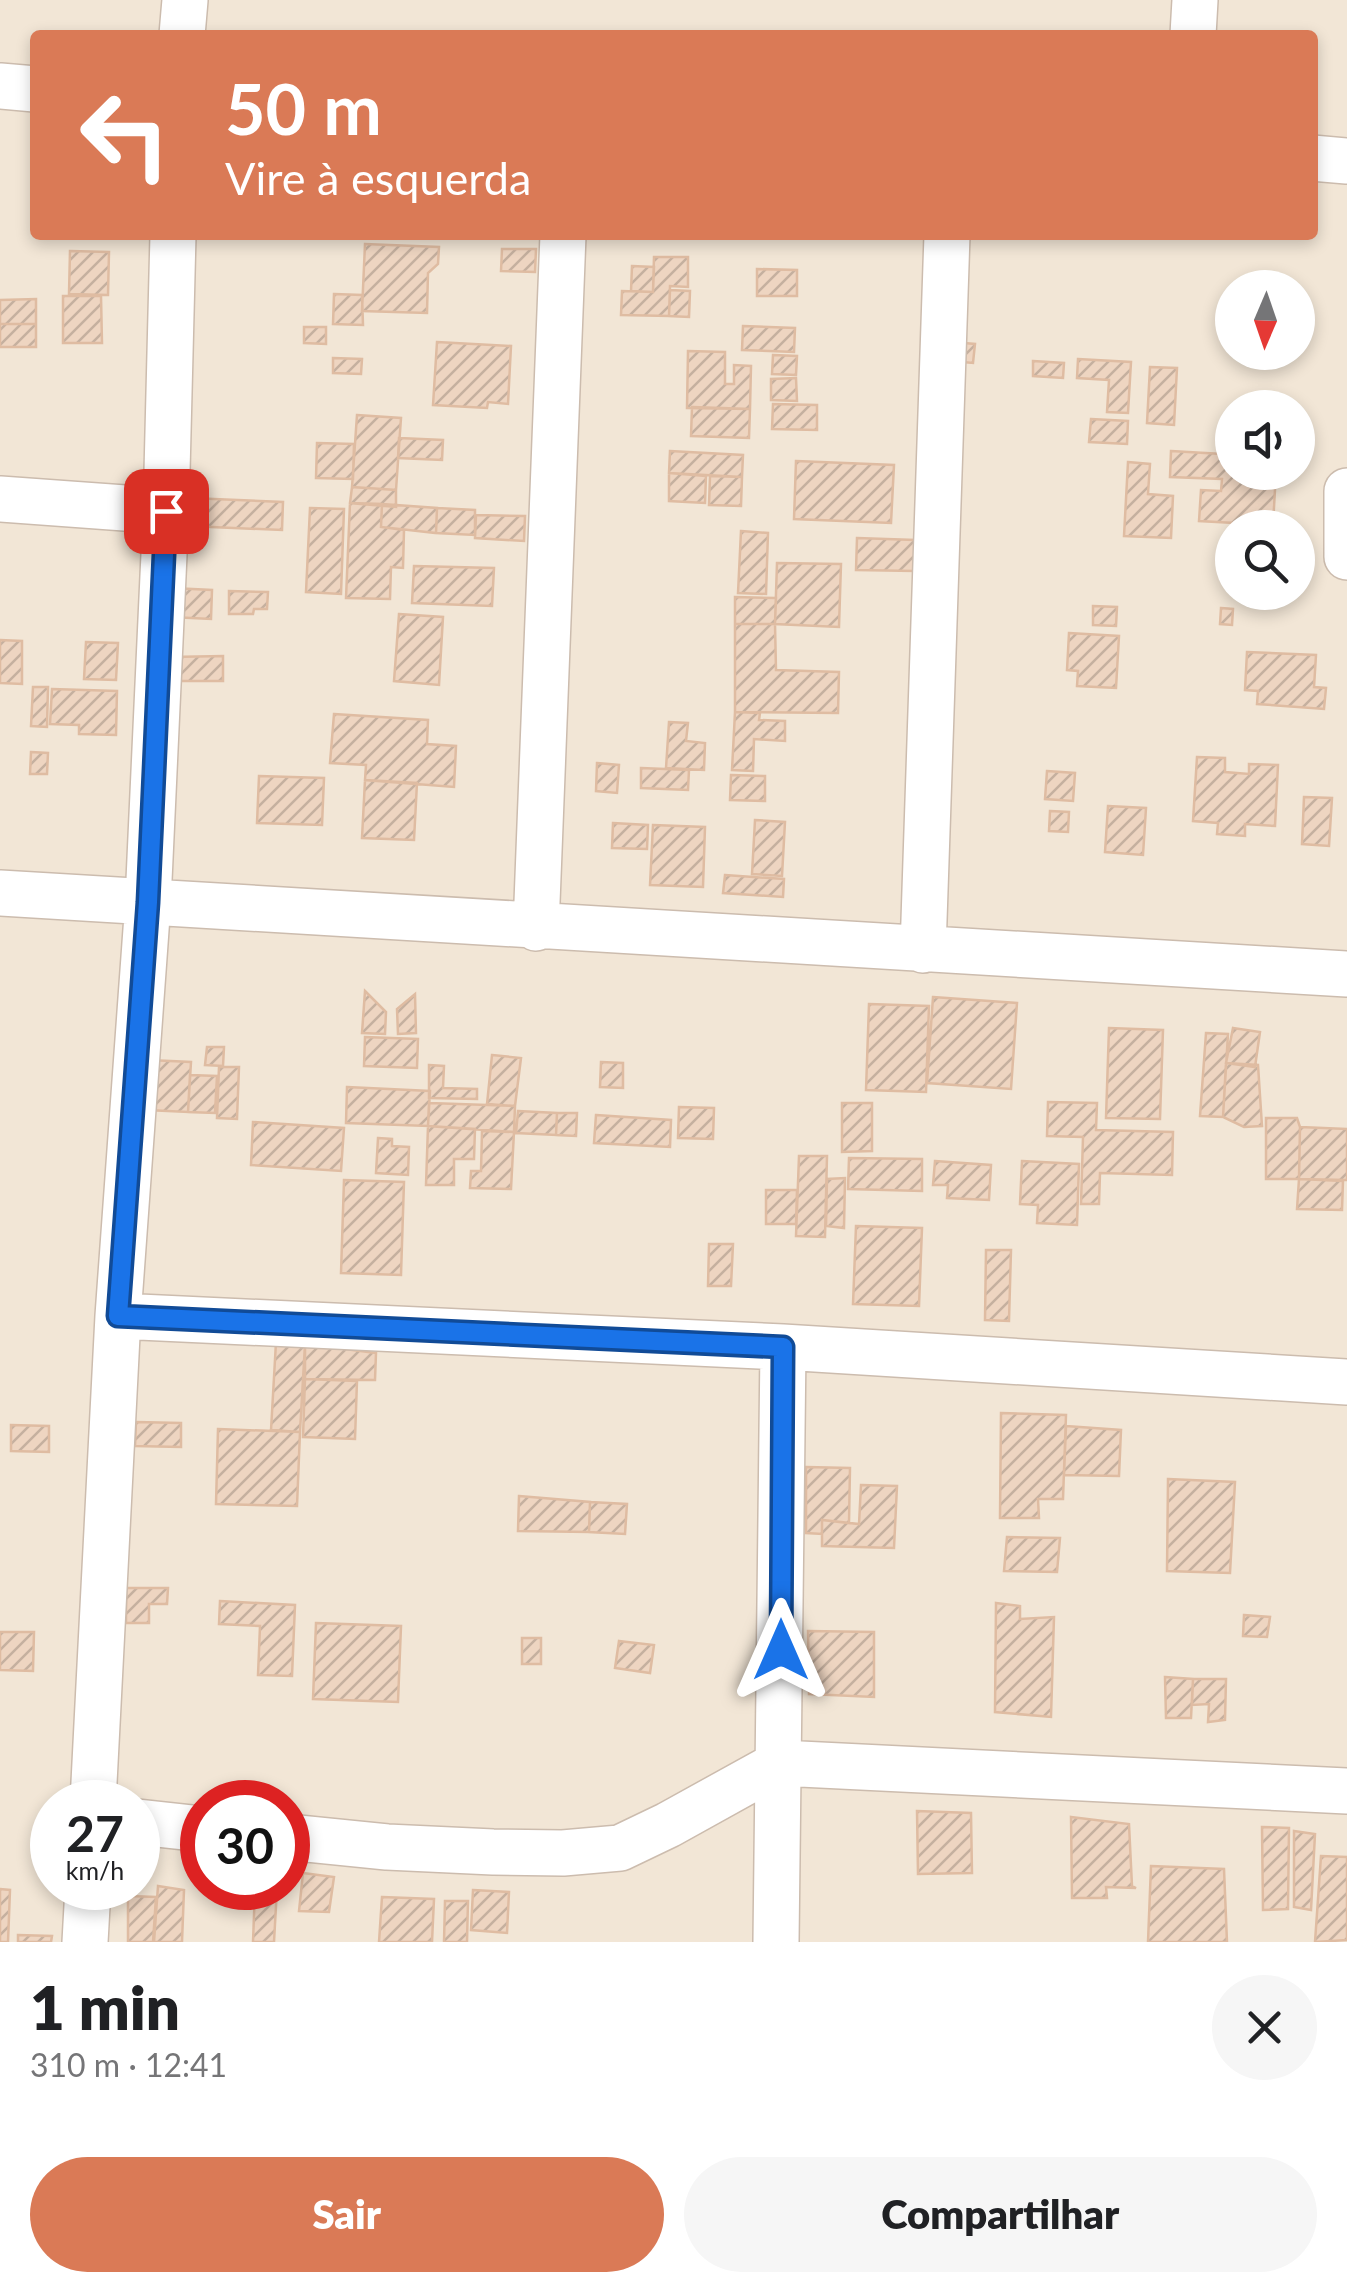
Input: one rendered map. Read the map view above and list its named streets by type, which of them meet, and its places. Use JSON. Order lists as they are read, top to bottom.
{
  "north": "bottom",
  "page": {
    "turn": ["50 m", "Vire à esquerda"],
    "speed": "27 km/h",
    "limit": "30",
    "heading": ["1 min", "310 m · 12:41"],
    "buttons": ["Sair", "Compartilhar"]
  }
}
